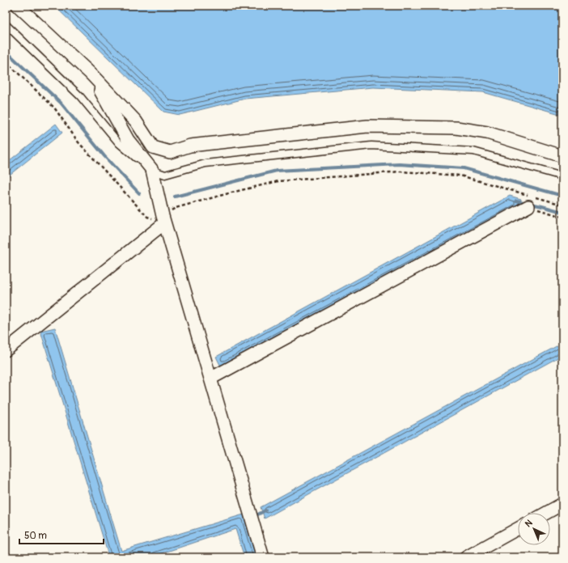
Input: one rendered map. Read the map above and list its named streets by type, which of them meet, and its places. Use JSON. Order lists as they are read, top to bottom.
{
  "scale_bar": "50 m",
  "north": "top left"
}
